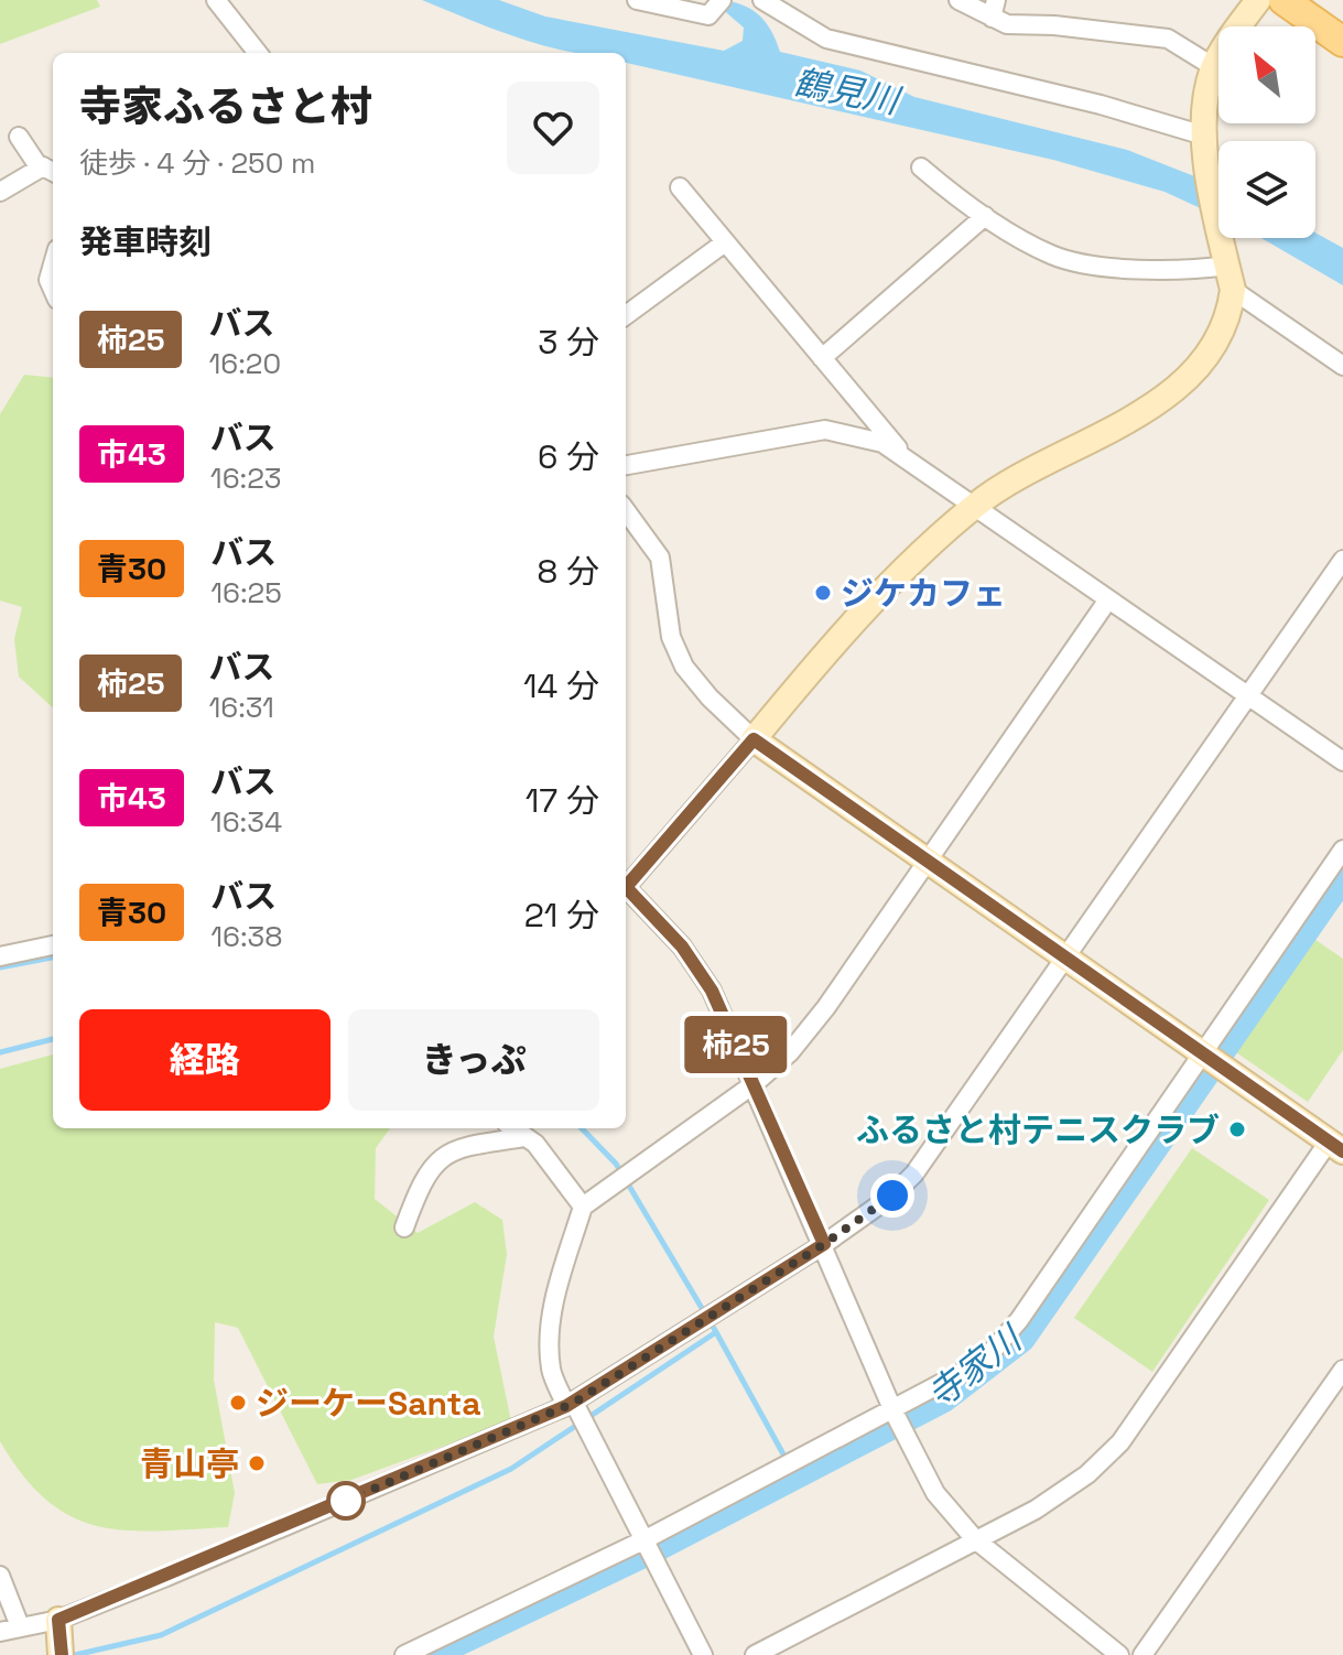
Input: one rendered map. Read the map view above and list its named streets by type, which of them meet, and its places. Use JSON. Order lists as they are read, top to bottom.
{
  "water": ["鶴見川", "寺家川"],
  "places": [
    "ジケカフェ",
    "ふるさと村テニスクラブ",
    "ジーケーSanta",
    "青山亭"
  ],
  "lines": ["bus line 柿25"],
  "north": "top left",
  "page": {
    "on_map": "柿25",
    "heading": [
      ["寺家ふるさと村", "徒歩 · 4 分 · 250 m"],
      "発車時刻"
    ],
    "list": [
      {
        "mark": "柿25",
        "name": "バス",
        "note": "16:20",
        "value": "3 分"
      },
      {
        "mark": "市43",
        "name": "バス",
        "note": "16:23",
        "value": "6 分"
      },
      {
        "mark": "青30",
        "name": "バス",
        "note": "16:25",
        "value": "8 分"
      },
      {
        "mark": "柿25",
        "name": "バス",
        "note": "16:31",
        "value": "14 分"
      },
      {
        "mark": "市43",
        "name": "バス",
        "note": "16:34",
        "value": "17 分"
      },
      {
        "mark": "青30",
        "name": "バス",
        "note": "16:38",
        "value": "21 分"
      }
    ],
    "buttons": ["経路", "きっぷ"]
  }
}
